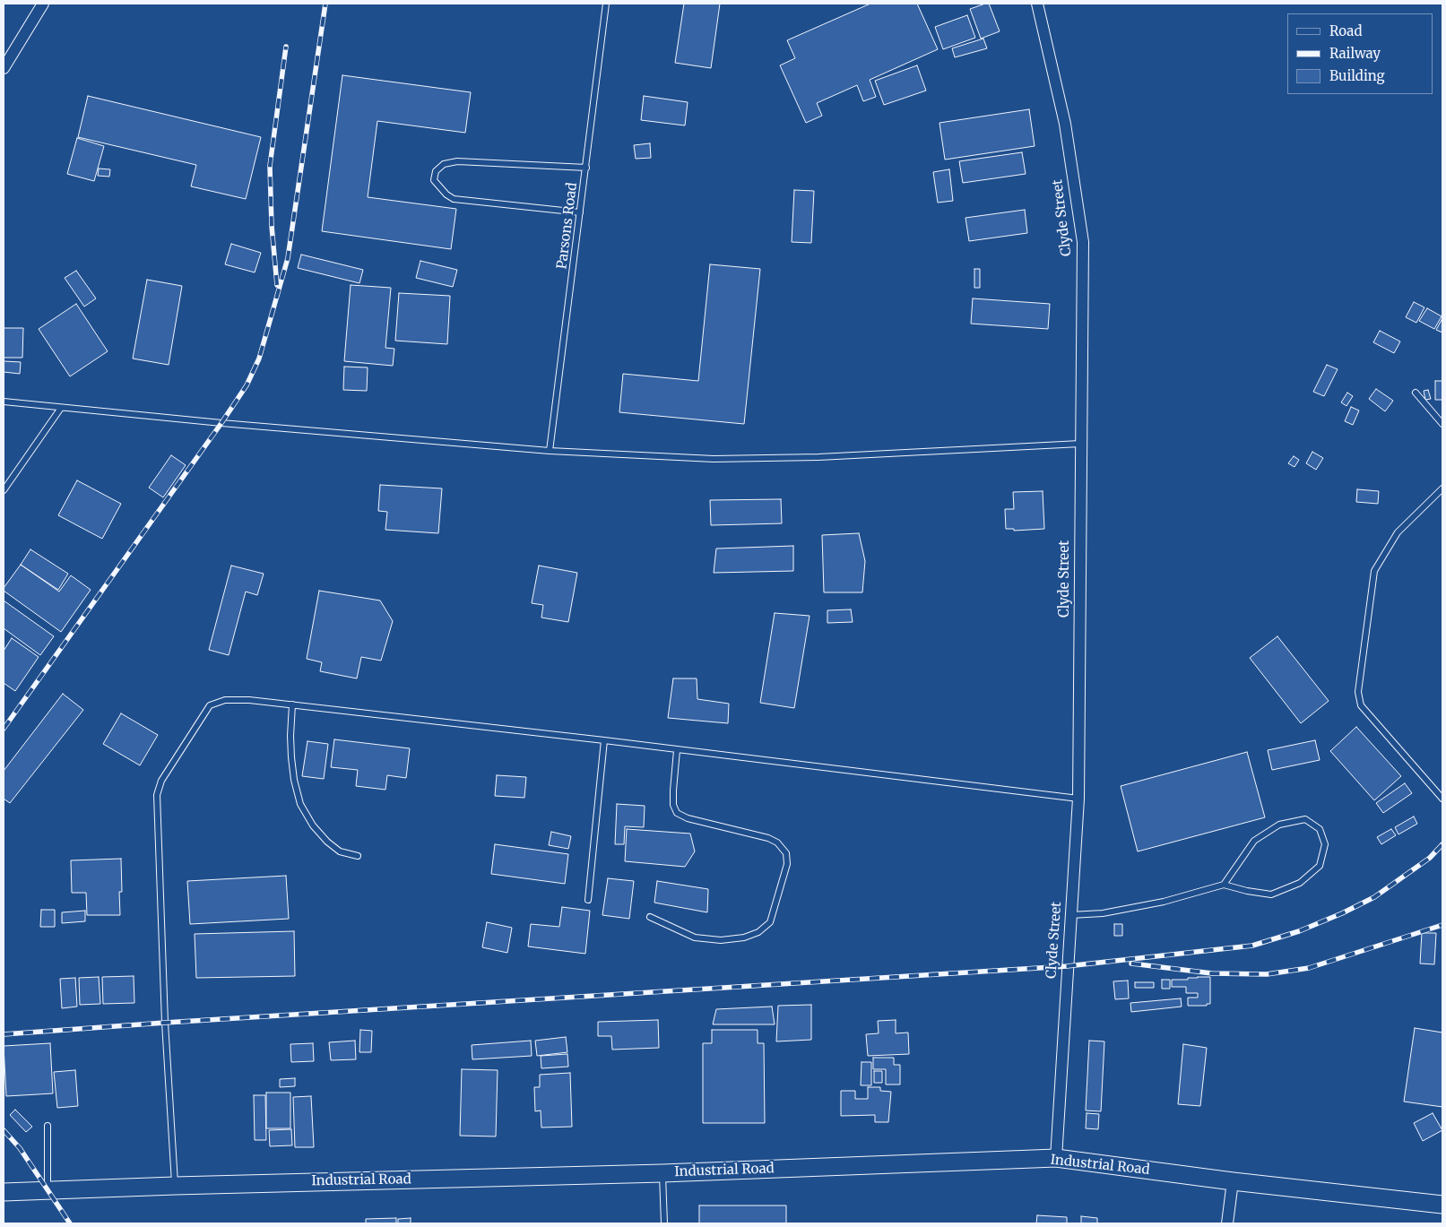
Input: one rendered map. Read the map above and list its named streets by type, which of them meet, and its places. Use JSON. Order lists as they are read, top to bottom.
{
  "streets": {
    "street": ["Clyde Street", "Industrial Road"],
    "lane": ["Parsons Road"]
  },
  "crossings": [
    ["Clyde Street", "Industrial Road"]
  ],
  "legend": ["Road", "Railway", "Building"]
}
